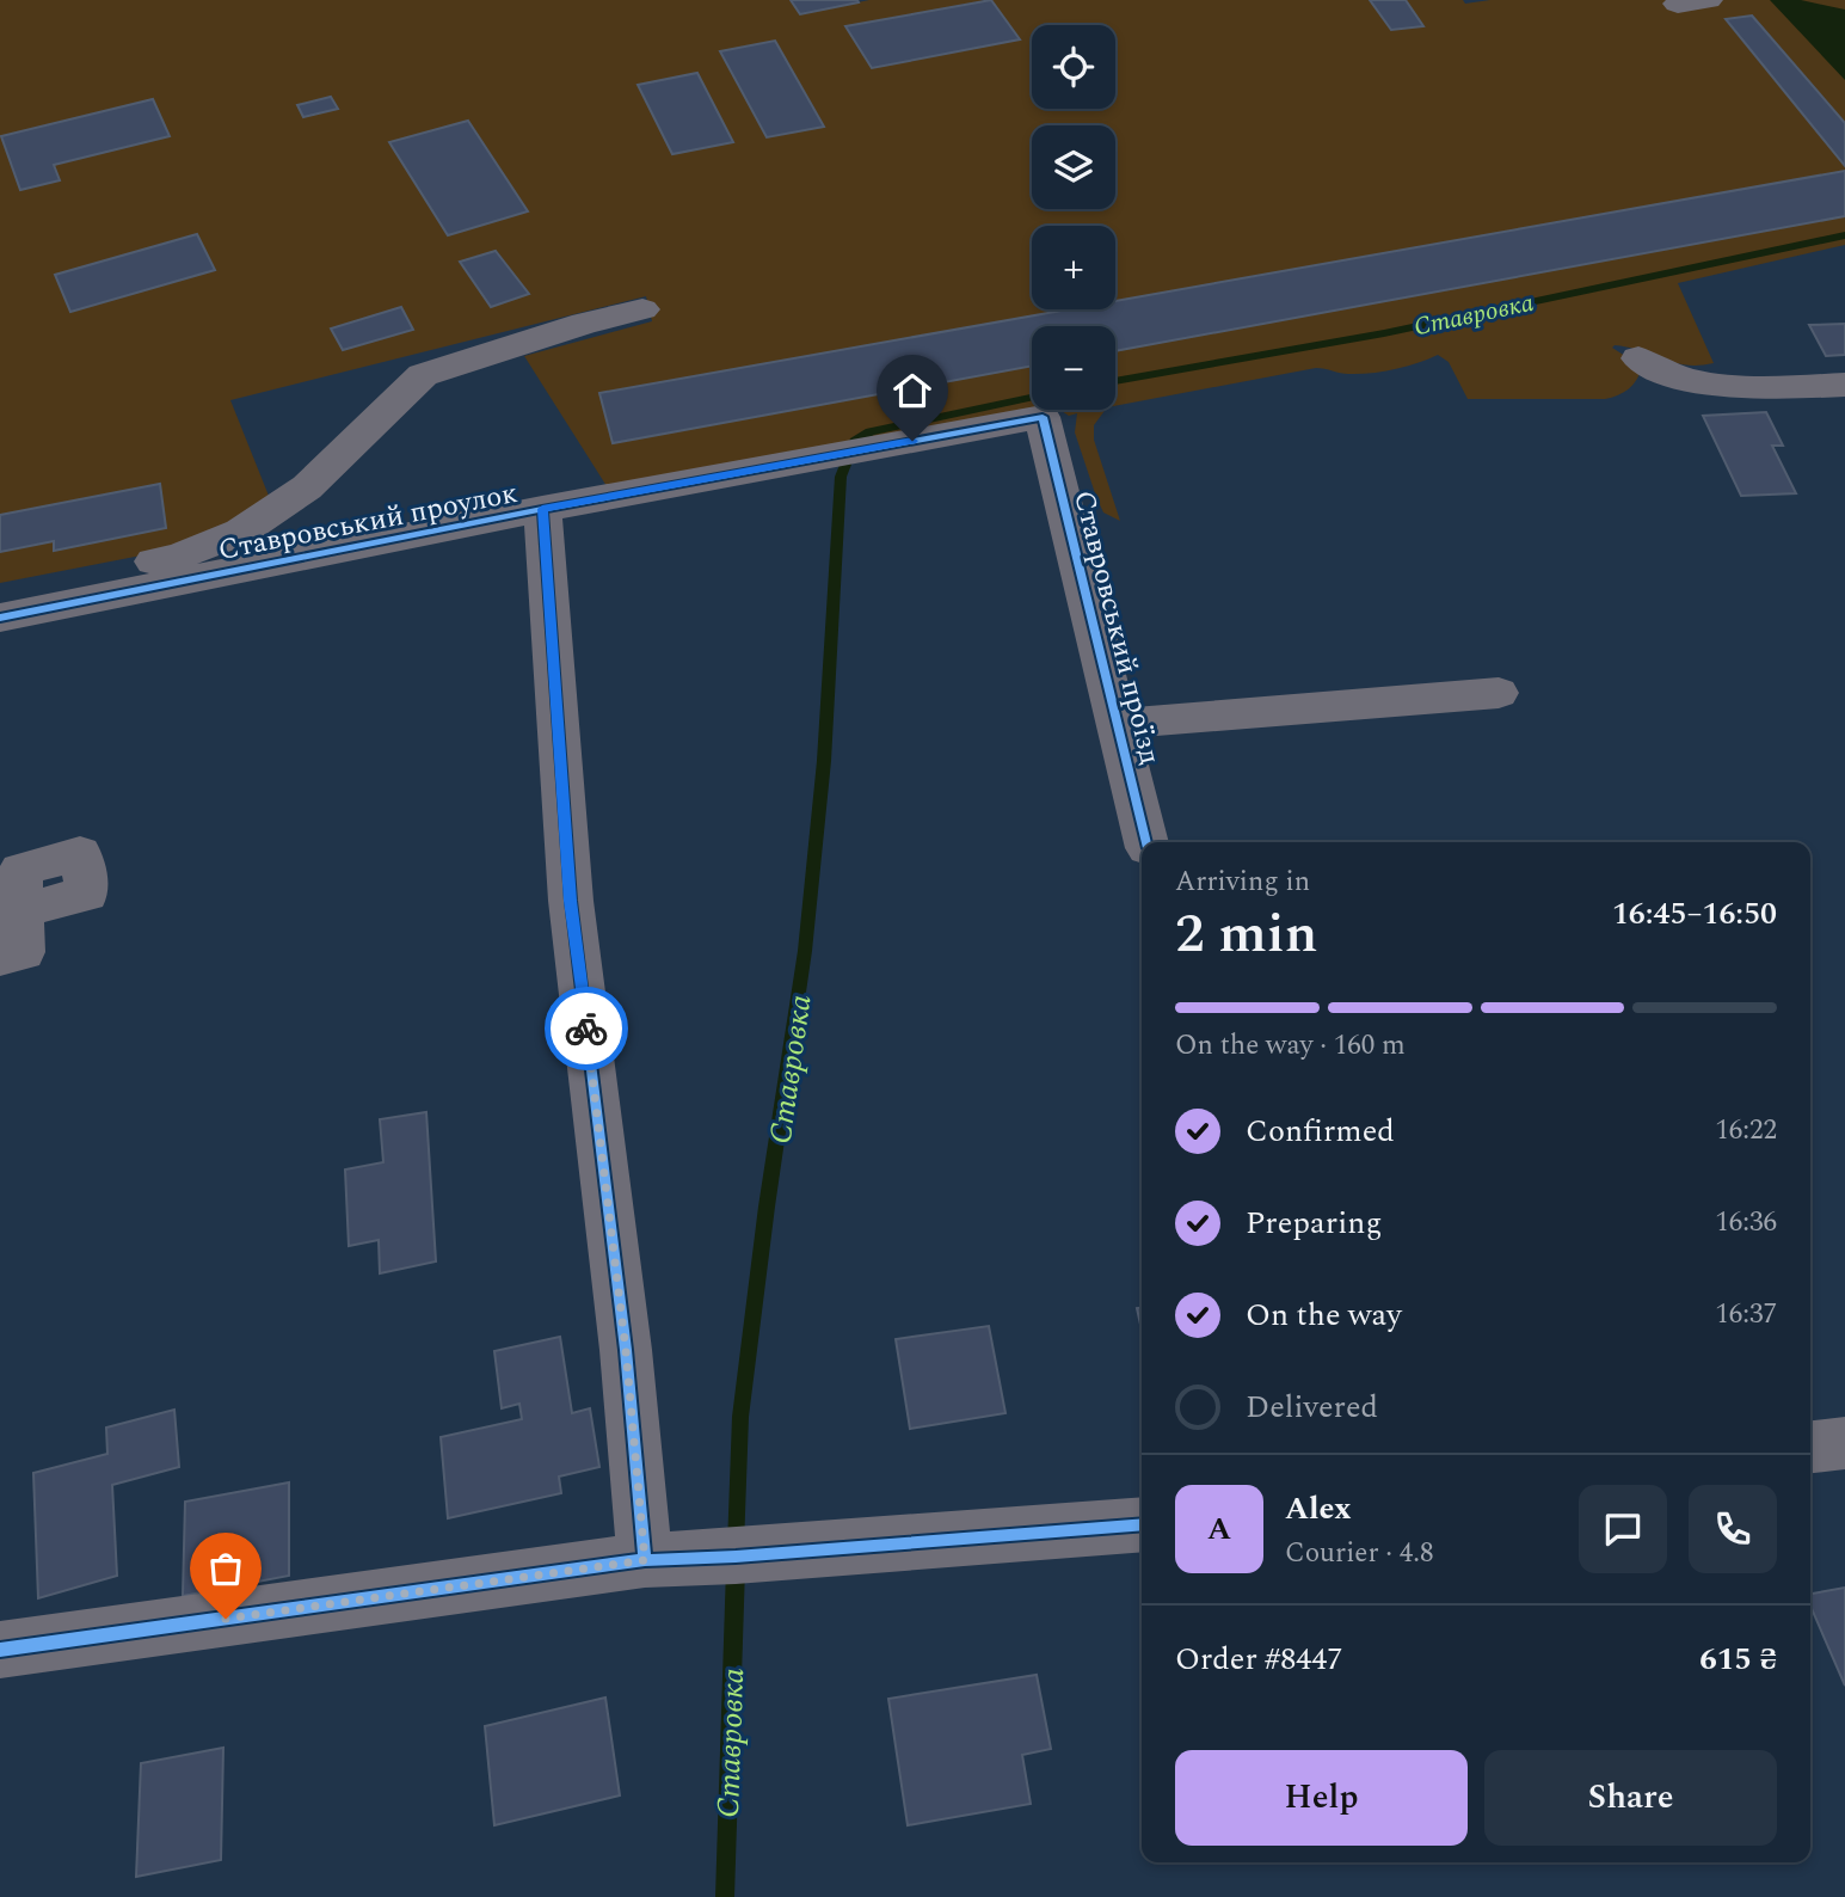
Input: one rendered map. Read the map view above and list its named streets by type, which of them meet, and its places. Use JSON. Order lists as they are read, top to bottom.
{
  "streets": {
    "street": ["Ставровський проулок", "Ставровський проїзд"]
  },
  "crossings": [
    ["Ставровський проулок", "Ставровський проїзд"]
  ],
  "water": ["Ставровка"],
  "page": {
    "map_buttons": ["+", "−"],
    "heading": ["2 min", "Arriving in", "16:45–16:50"],
    "panel": [
      "Alex",
      "Courier · 4.8",
      "Order #8447",
      "615 ₴"
    ],
    "bar": "On the way · 160 m",
    "list": [
      ["Confirmed", "16:22"],
      ["Preparing", "16:36"],
      ["On the way", "16:37"],
      "Delivered"
    ],
    "round": "A",
    "buttons": ["Help", "Share"]
  }
}
